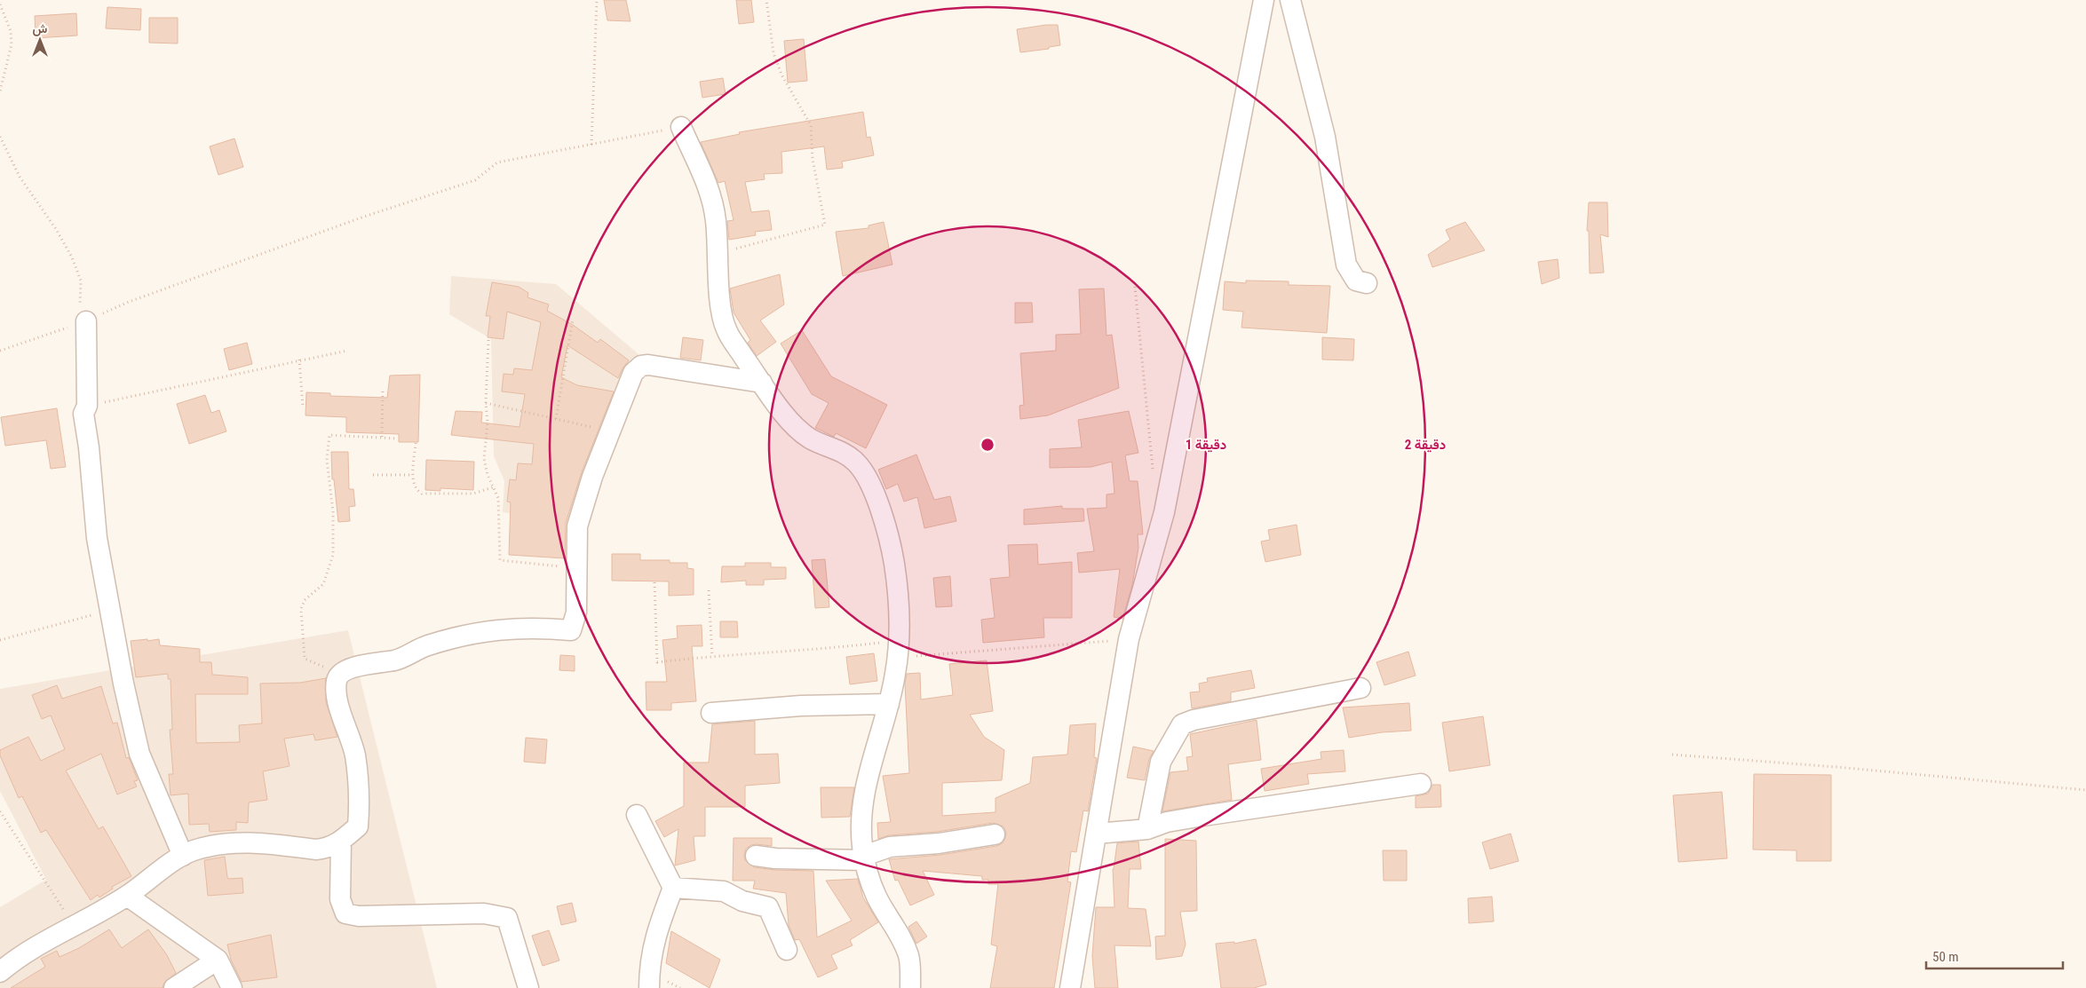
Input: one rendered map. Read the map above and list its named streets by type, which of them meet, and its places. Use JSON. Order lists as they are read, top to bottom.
{
  "scale_bar": "50 m",
  "north": "top",
  "rings": ["1 دقيقة", "2 دقيقة"]
}
